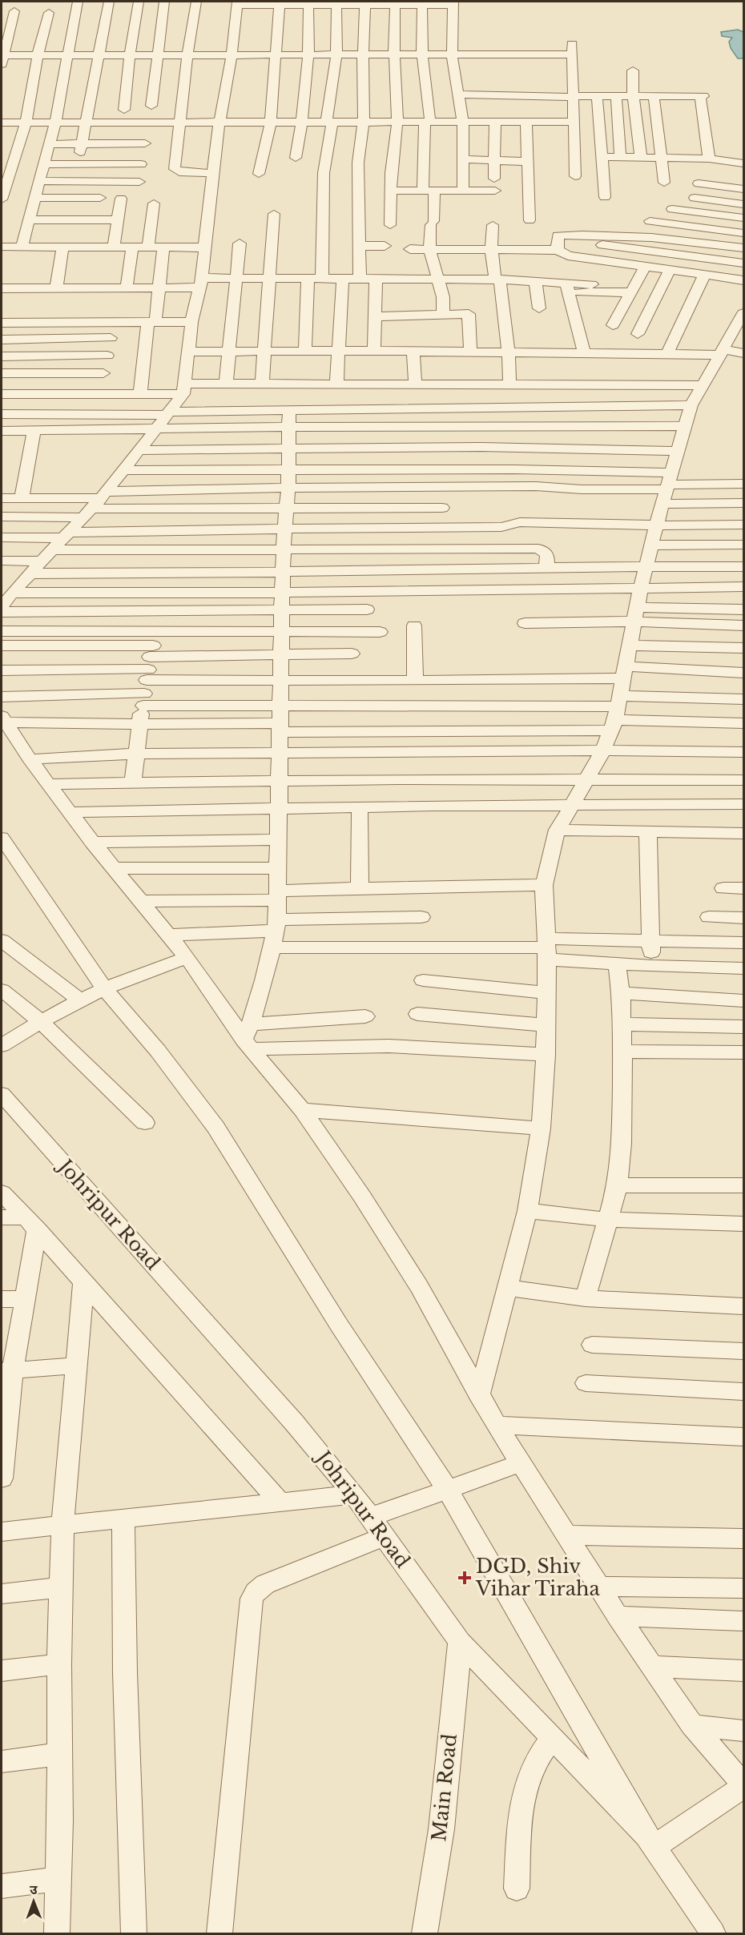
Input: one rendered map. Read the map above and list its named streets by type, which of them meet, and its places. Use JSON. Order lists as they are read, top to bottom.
{
  "streets": {
    "street": ["Johripur Road", "Main Road"]
  },
  "crossings": [
    ["Johripur Road", "Main Road"]
  ],
  "places": {
    "health": ["DGD, Shiv Vihar Tiraha"]
  },
  "north": "top"
}
